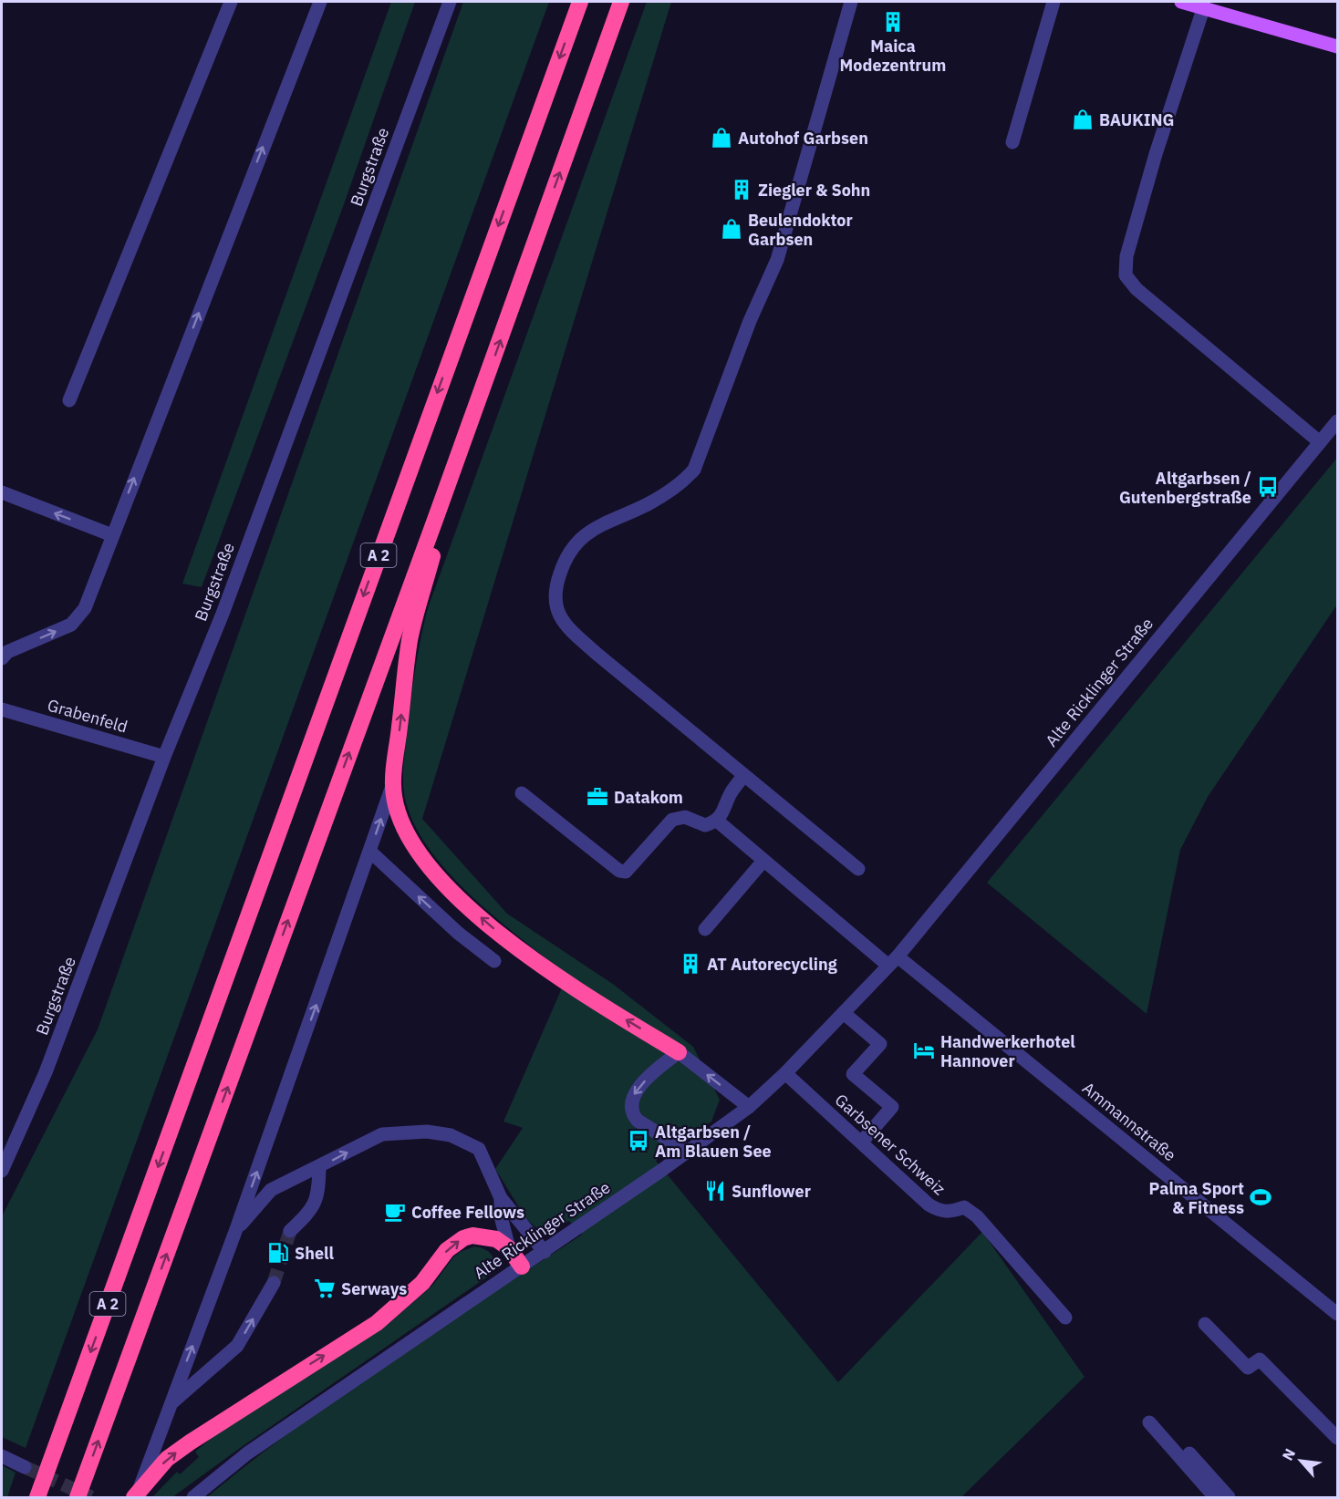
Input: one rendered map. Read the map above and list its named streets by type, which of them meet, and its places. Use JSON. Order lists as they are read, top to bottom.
{
  "streets": {
    "highway": ["A 2"],
    "street": [
      "Burgstraße",
      "Alte Ricklinger Straße",
      "Grabenfeld",
      "Ammannstraße",
      "Garbsener Schweiz"
    ]
  },
  "crossings": [
    ["Burgstraße", "Grabenfeld"],
    ["Alte Ricklinger Straße", "Ammannstraße"],
    ["Alte Ricklinger Straße", "Garbsener Schweiz"]
  ],
  "places": {
    "building": ["Maica Modezentrum", "Ziegler & Sohn", "AT Autorecycling"],
    "shop": ["BAUKING", "Autohof Garbsen", "Beulendoktor Garbsen"],
    "bus stop": ["Altgarbsen / Gutenbergstraße", "Altgarbsen / Am Blauen See"],
    "office": ["Datakom"],
    "hotel": ["Handwerkerhotel Hannover"],
    "restaurant": ["Sunflower"],
    "sports": ["Palma Sport & Fitness"],
    "cafe": ["Coffee Fellows"],
    "fuel station": ["Shell"],
    "supermarket": ["Serways"]
  },
  "north": "top left"
}
